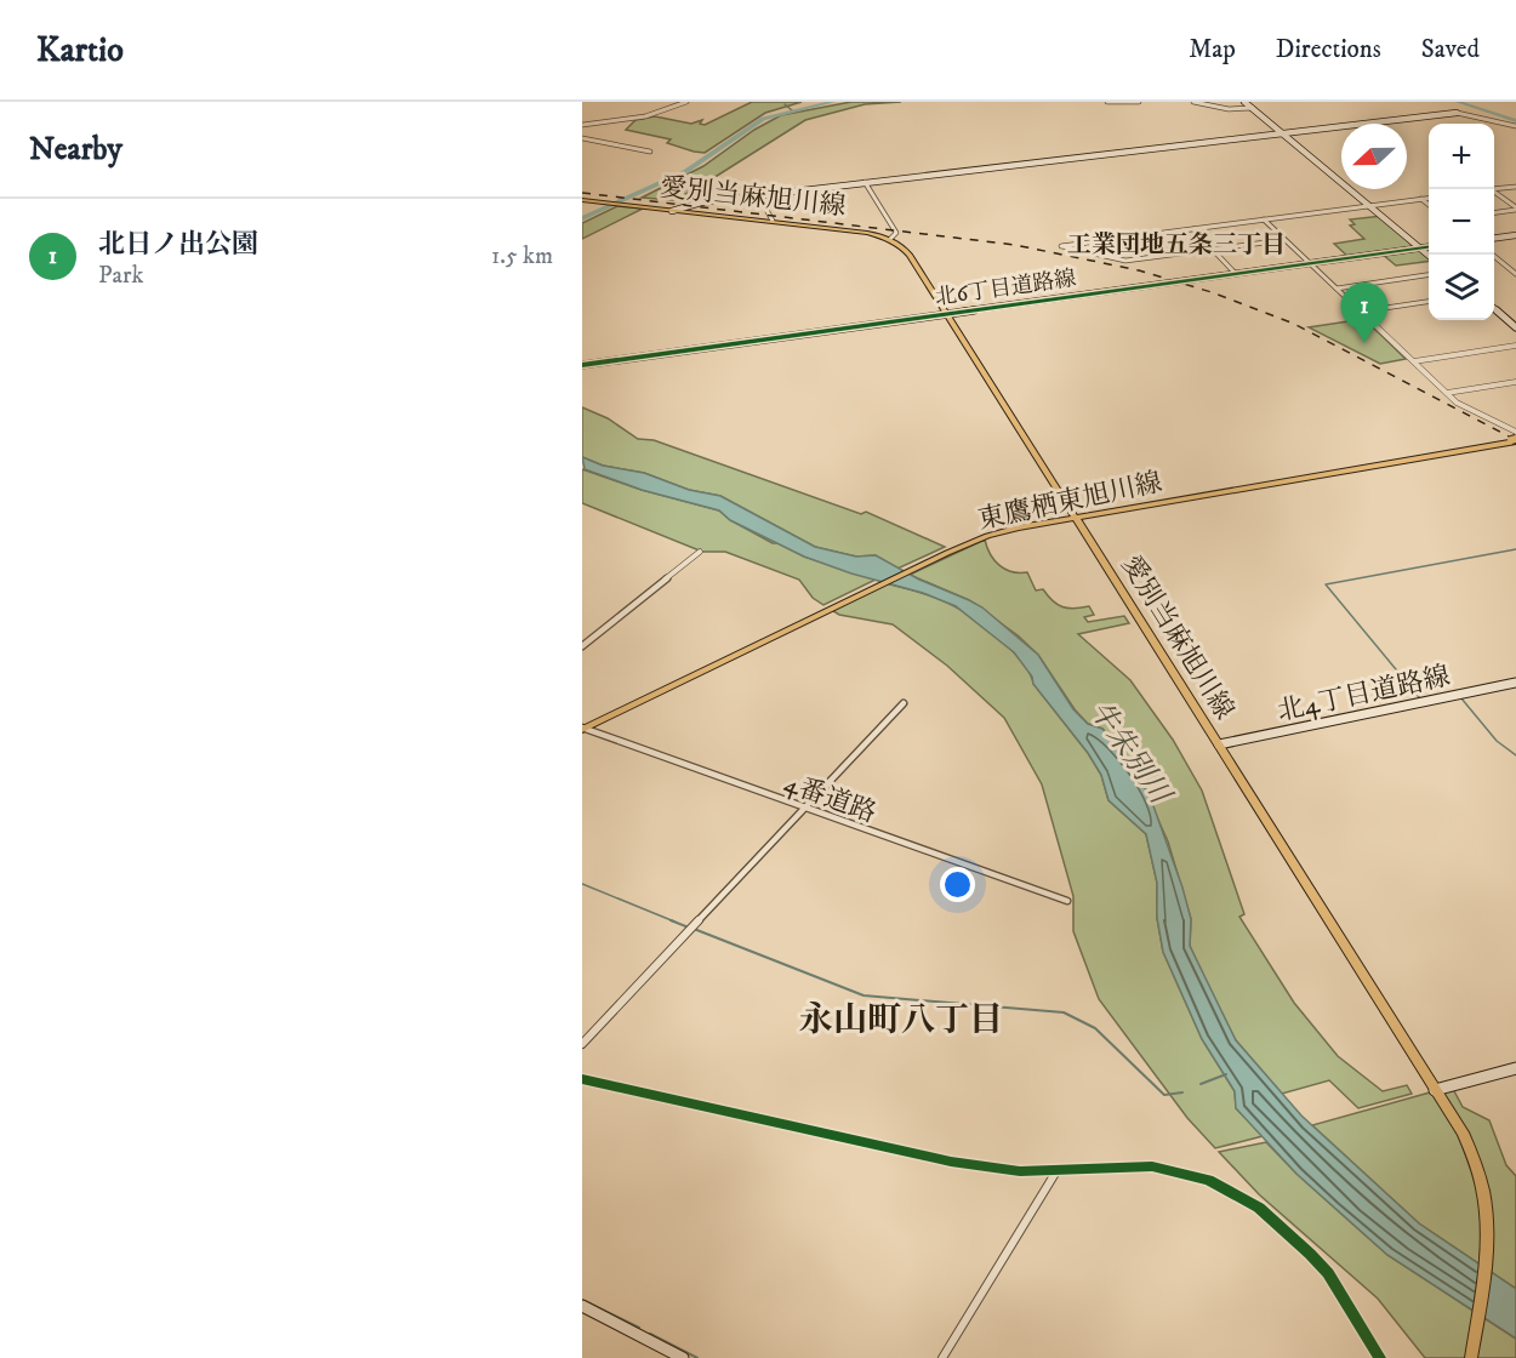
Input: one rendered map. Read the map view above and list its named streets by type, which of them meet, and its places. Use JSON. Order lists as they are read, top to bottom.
{
  "streets": {
    "main road": ["愛別当麻旭川線", "東鷹栖東旭川線"],
    "street": ["北6丁目道路線", "北4丁目道路線", "4番道路"]
  },
  "crossings": [
    ["愛別当麻旭川線", "北6丁目道路線"],
    ["愛別当麻旭川線", "東鷹栖東旭川線"],
    ["愛別当麻旭川線", "北4丁目道路線"],
    ["東鷹栖東旭川線", "4番道路"]
  ],
  "districts": ["工業団地五条三丁目", "永山町八丁目"],
  "water": ["牛朱別川"],
  "north": "left",
  "page": {
    "header": "Kartio",
    "nav": ["Map", "Directions", "Saved"],
    "heading": "Nearby",
    "map_buttons": ["+", "−"],
    "list": [
      {
        "mark": "1",
        "name": "北日ノ出公園",
        "note": "Park",
        "value": "1.5 km"
      }
    ],
    "pins": "1"
  }
}
